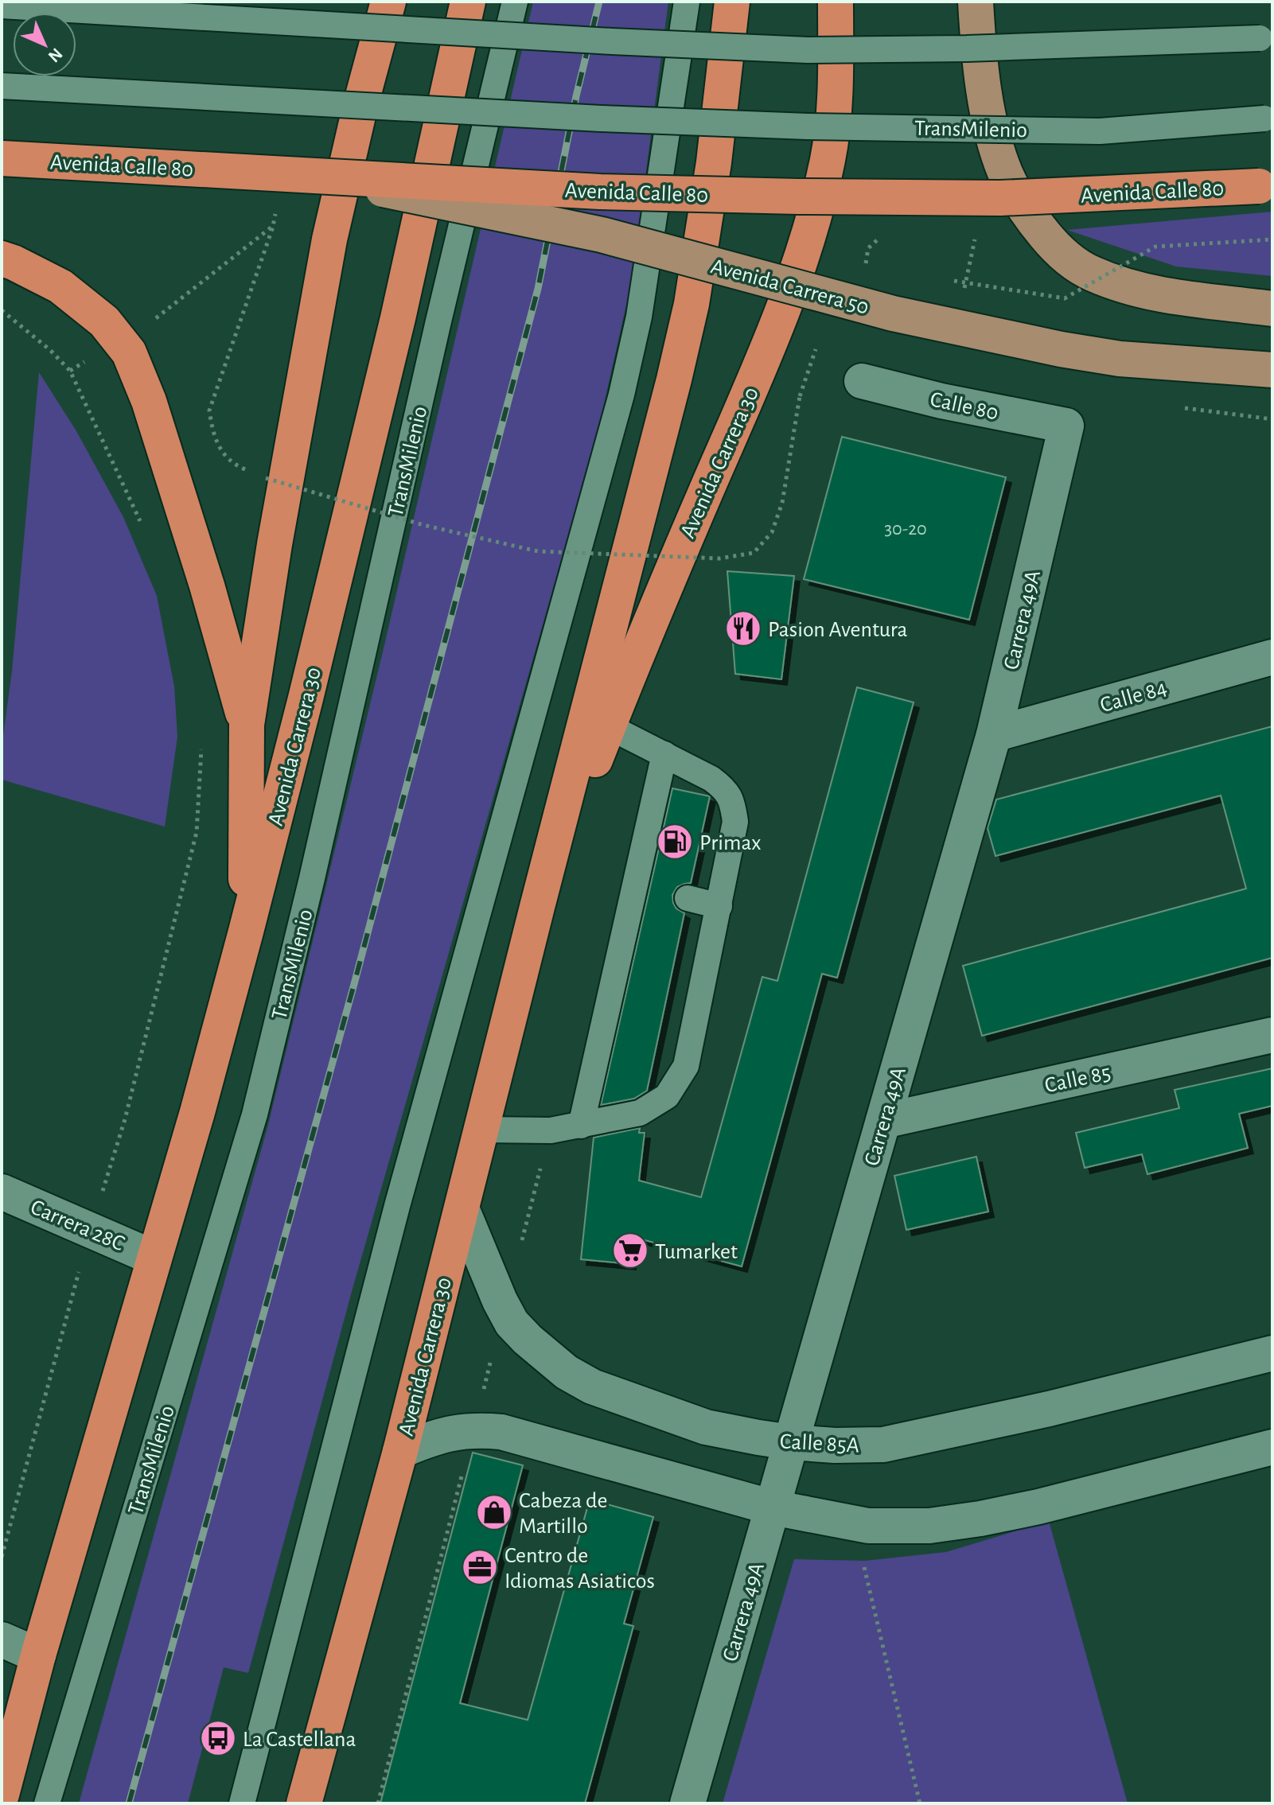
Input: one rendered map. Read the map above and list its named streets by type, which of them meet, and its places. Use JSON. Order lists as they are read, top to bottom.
{
  "streets": {
    "highway": ["Avenida Calle 80", "Avenida Carrera 30"],
    "main road": ["Avenida Carrera 50"],
    "street": [
      "Calle 80",
      "Carrera 49A",
      "Calle 84",
      "Calle 85",
      "Carrera 28C",
      "Calle 85A"
    ],
    "lane": ["TransMilenio"]
  },
  "crossings": [
    ["Avenida Calle 80", "Avenida Carrera 50"],
    ["Calle 80", "Carrera 49A"],
    ["Avenida Carrera 30", "Carrera 28C"],
    ["Avenida Carrera 30", "Calle 85A"],
    ["Carrera 49A", "Calle 84"],
    ["Carrera 49A", "Calle 85"],
    ["Carrera 49A", "Calle 85A"]
  ],
  "places": {
    "restaurant": ["Pasion Aventura"],
    "fuel station": ["Primax"],
    "supermarket": ["Tumarket"],
    "shop": ["Cabeza de Martillo"],
    "office": ["Centro de Idiomas Asiaticos"],
    "bus stop": ["La Castellana"]
  },
  "house_numbers": ["30-20"],
  "north": "bottom right"
}
